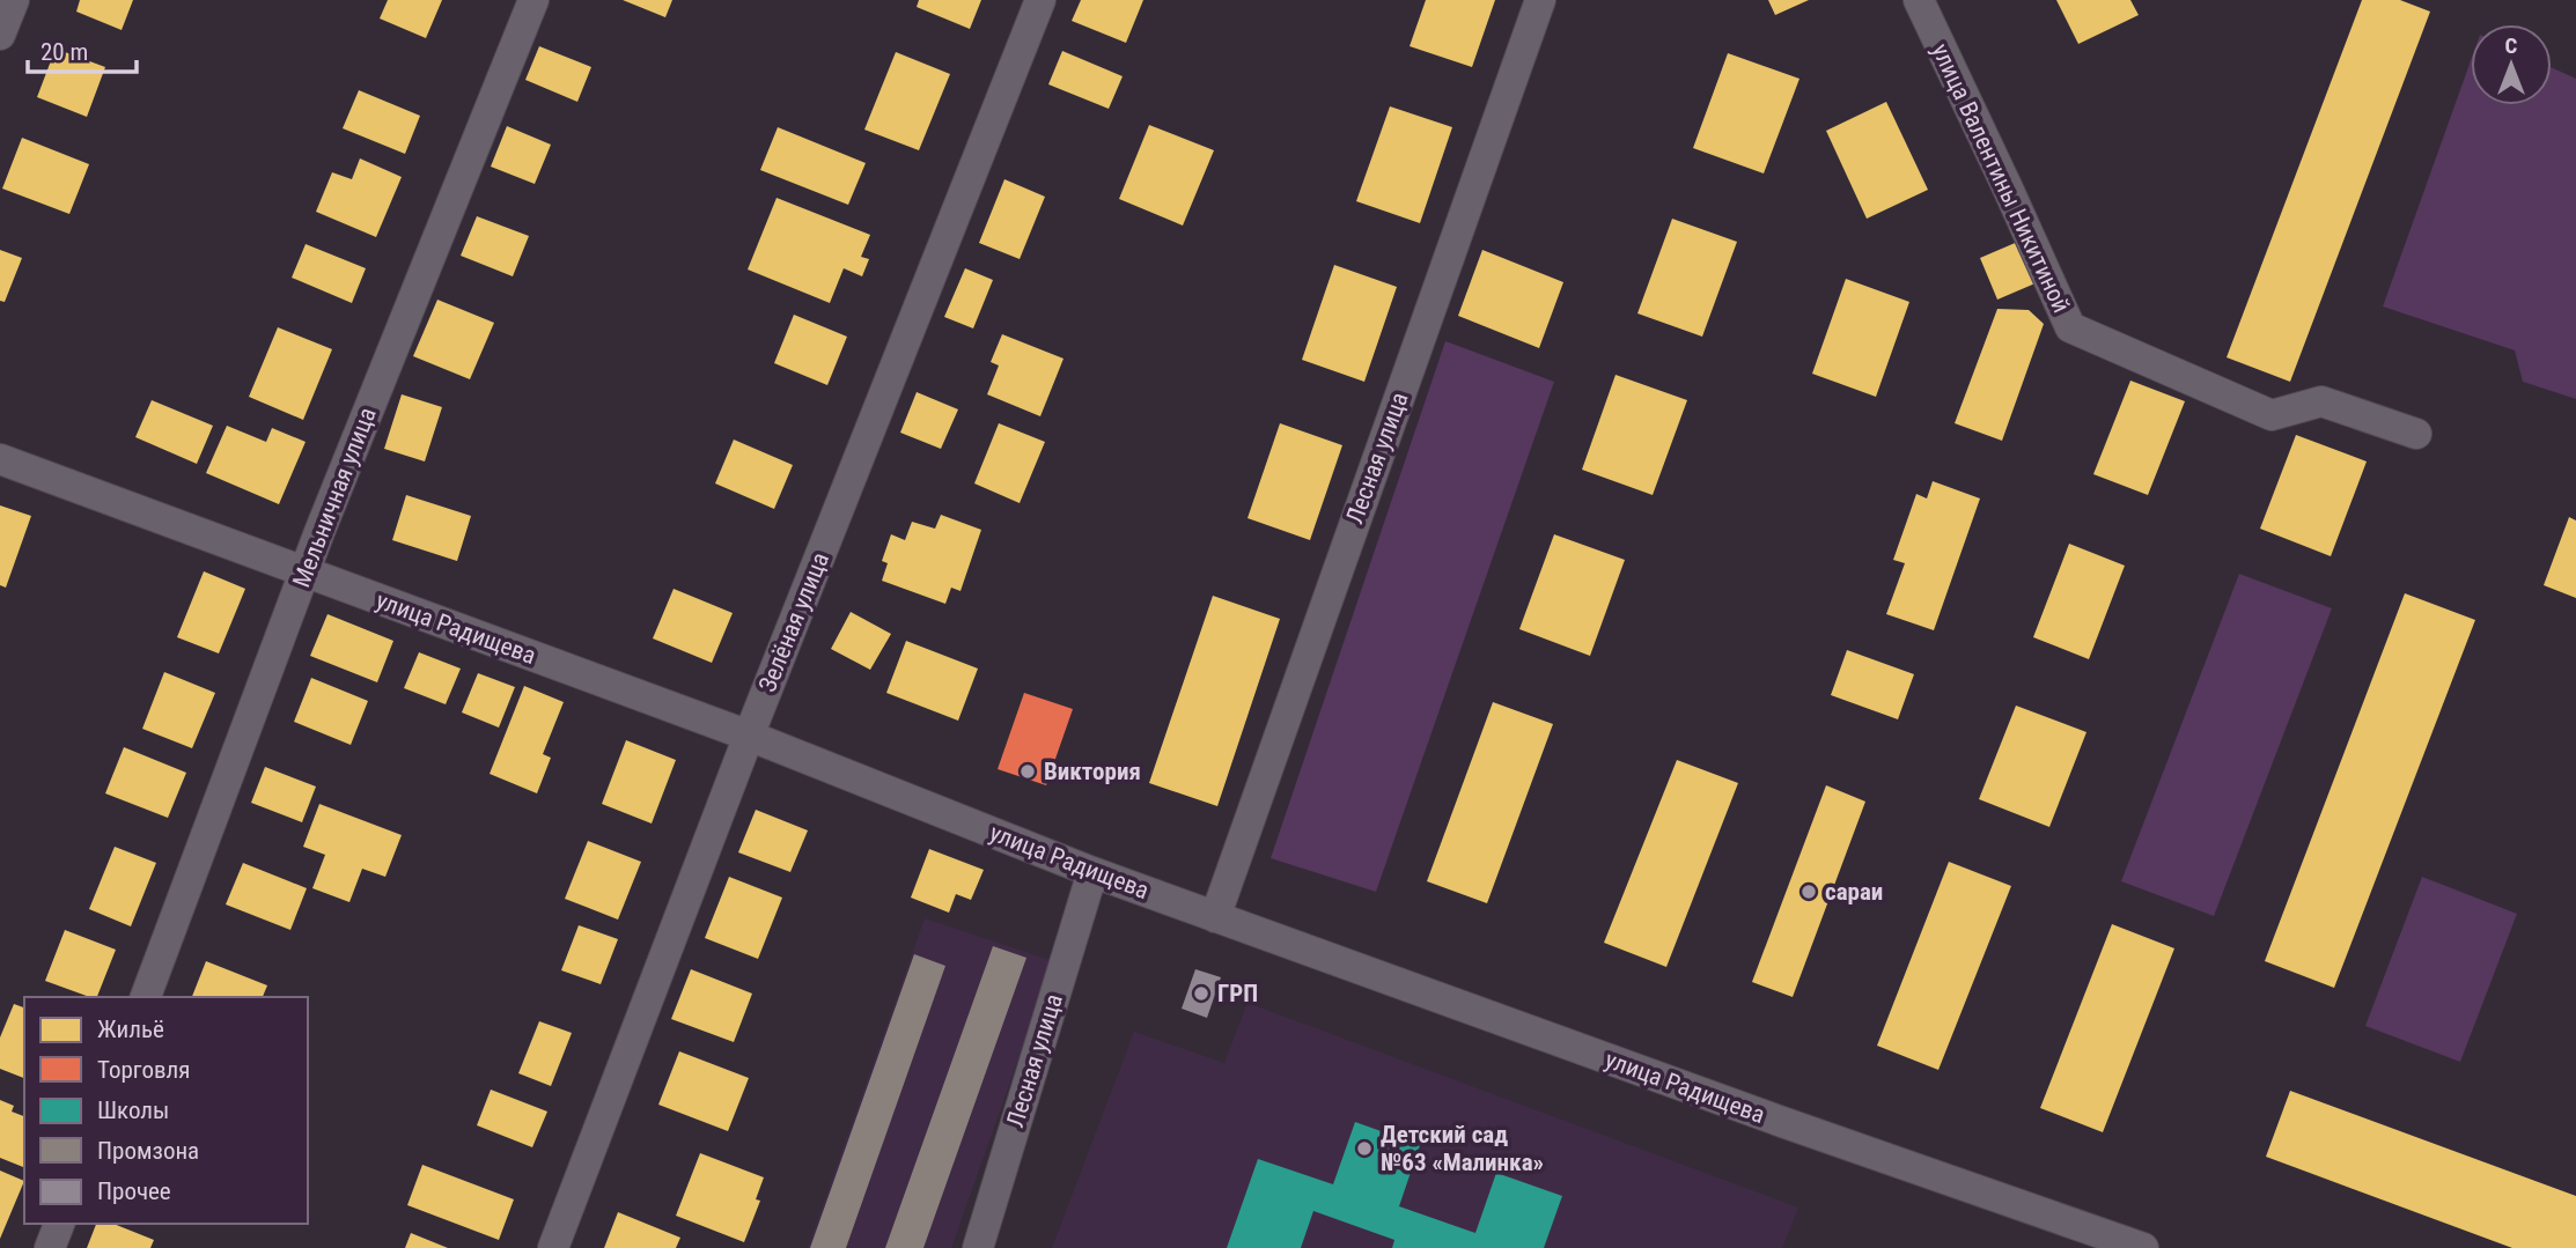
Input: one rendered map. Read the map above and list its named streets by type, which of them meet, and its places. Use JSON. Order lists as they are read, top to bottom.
{
  "streets": {
    "street": [
      "улица Валентины Никитиной",
      "Лесная улица",
      "Мельничная улица",
      "Зелёная улица",
      "улица Радищева"
    ]
  },
  "crossings": [
    ["Лесная улица", "улица Радищева"],
    ["Мельничная улица", "улица Радищева"],
    ["Зелёная улица", "улица Радищева"]
  ],
  "places": [
    "Виктория",
    "сараи",
    "ГРП",
    "Детский сад №63 «Малинка»"
  ],
  "legend": [
    "Жильё",
    "Торговля",
    "Школы",
    "Промзона",
    "Прочее"
  ],
  "scale_bar": "20 m",
  "north": "top"
}
